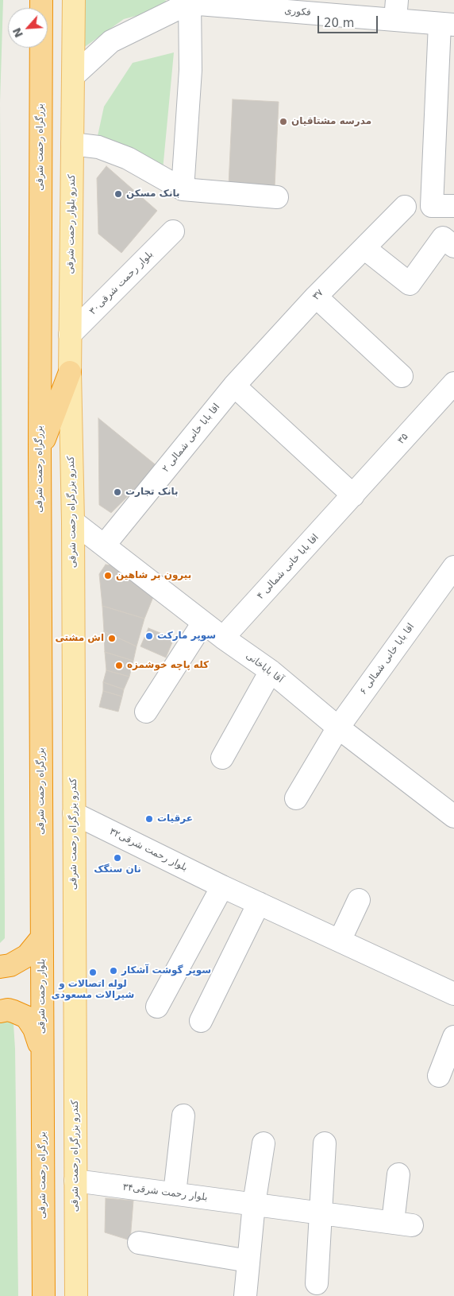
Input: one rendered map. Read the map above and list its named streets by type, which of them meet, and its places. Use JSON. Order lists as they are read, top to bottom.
{
  "streets": {
    "highway": ["بزرگراه رحمت شرقی", "بلوار رحمت شرقی"],
    "main road": ["کندرو بلوار رحمت شرقی", "کندرو بزرگراه رحمت شرقی"],
    "street": [
      "فکوری",
      "بلوار رحمت شرقی۳۰",
      "۳۷",
      "۲ اقا بابا خانی شمالی",
      "۳۵",
      "۴ اقا بابا خانی شمالی",
      "۶ اقا بابا خانی شمالی",
      "آقا باباخانی",
      "بلوار رحمت شرقی۳۲",
      "بلوار رحمت شرقی۳۴"
    ]
  },
  "crossings": [
    ["بزرگراه رحمت شرقی", "بلوار رحمت شرقی"],
    ["کندرو بلوار رحمت شرقی", "بلوار رحمت شرقی۳۰"],
    ["کندرو بلوار رحمت شرقی", "کندرو بزرگراه رحمت شرقی"],
    ["۳۷", "۲ اقا بابا خانی شمالی"],
    ["۲ اقا بابا خانی شمالی", "آقا باباخانی"],
    ["۳۵", "۴ اقا بابا خانی شمالی"],
    ["کندرو بزرگراه رحمت شرقی", "آقا باباخانی"],
    ["کندرو بزرگراه رحمت شرقی", "بلوار رحمت شرقی۳۲"],
    ["کندرو بزرگراه رحمت شرقی", "بلوار رحمت شرقی۳۴"],
    ["۴ اقا بابا خانی شمالی", "آقا باباخانی"],
    ["۶ اقا بابا خانی شمالی", "آقا باباخانی"]
  ],
  "places": [
    "مدرسه مشتاقیان",
    "بانک مسکن",
    "بانک تجارت",
    "بیرون بر شاهین",
    "سوپر مارکت",
    "اش مشتی",
    "کله پاچه خوشمزه",
    "عرقیات",
    "نان سنگک",
    "سوپر گوشت آشکار",
    "لوله اتصالات و شیرالات مسعودی"
  ],
  "scale_bar": "20 m",
  "north": "bottom left"
}
